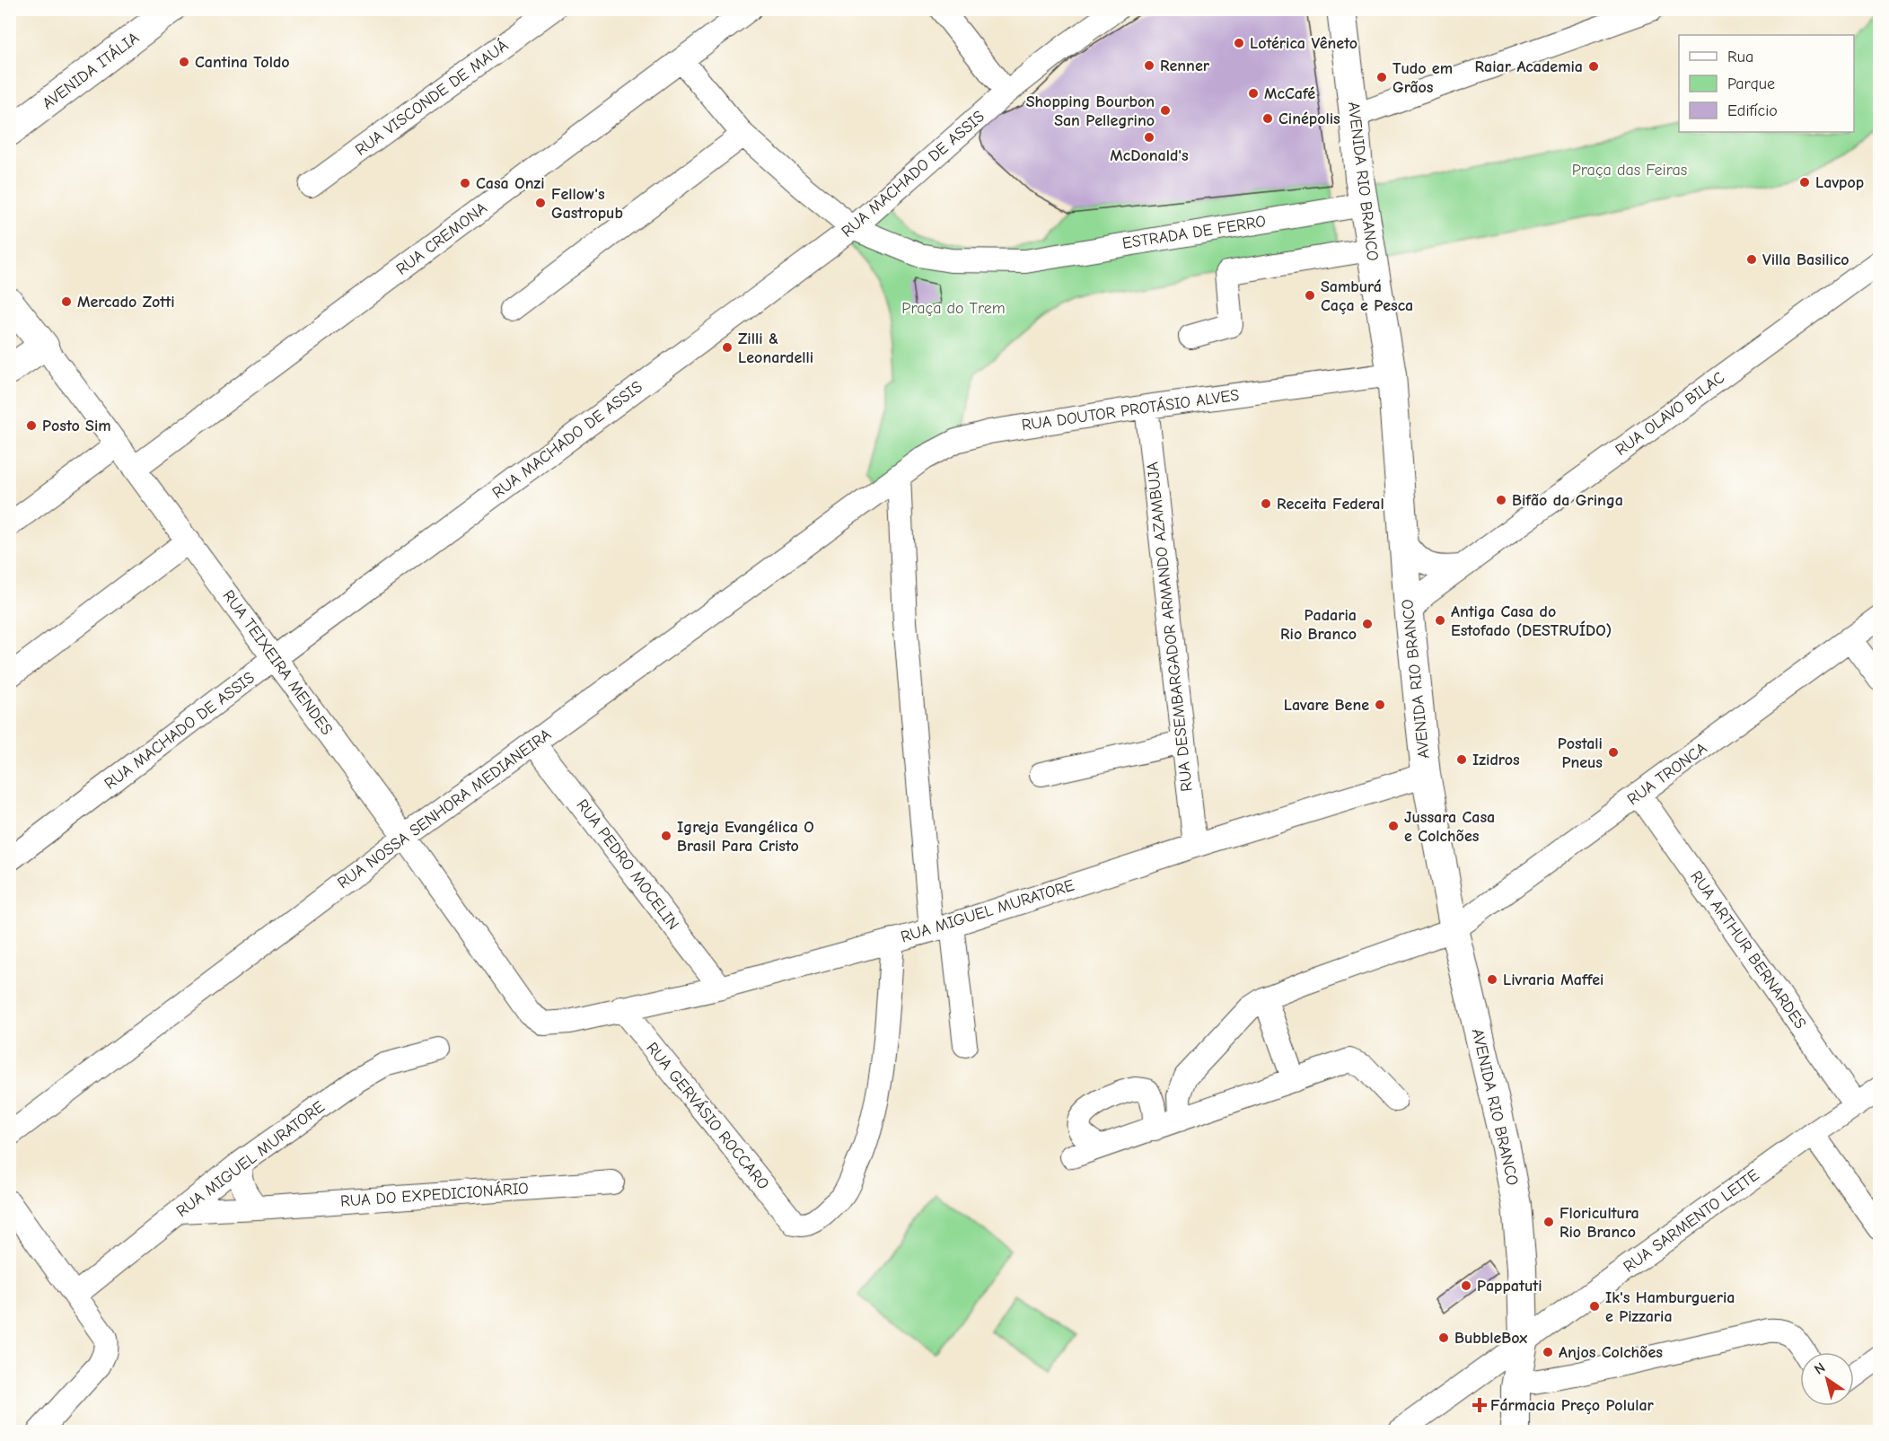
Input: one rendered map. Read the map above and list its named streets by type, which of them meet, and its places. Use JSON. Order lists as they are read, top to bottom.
{
  "streets": {
    "main road": ["AVENIDA ITÁLIA", "AVENIDA RIO BRANCO", "RUA TEIXEIRA MENDES"],
    "street": [
      "RUA VISCONDE DE MAUÁ",
      "RUA MACHADO DE ASSIS",
      "ESTRADA DE FERRO",
      "RUA CREMONA",
      "RUA DOUTOR PROTÁSIO ALVES",
      "RUA OLAVO BILAC",
      "RUA DESEMBARGADOR ARMANDO AZAMBUJA",
      "RUA TRONCA",
      "RUA NOSSA SENHORA MEDIANEIRA",
      "RUA PEDRO MOCELIN",
      "RUA MIGUEL MURATORE",
      "RUA ARTHUR BERNARDES",
      "RUA GERVÁSIO ROCCARO",
      "RUA DO EXPEDICIONÁRIO",
      "RUA SARMENTO LEITE"
    ]
  },
  "crossings": [
    ["RUA MACHADO DE ASSIS", "ESTRADA DE FERRO"],
    ["RUA MACHADO DE ASSIS", "RUA TEIXEIRA MENDES"],
    ["AVENIDA RIO BRANCO", "ESTRADA DE FERRO"],
    ["AVENIDA RIO BRANCO", "RUA DOUTOR PROTÁSIO ALVES"],
    ["AVENIDA RIO BRANCO", "RUA OLAVO BILAC"],
    ["AVENIDA RIO BRANCO", "RUA TRONCA"],
    ["AVENIDA RIO BRANCO", "RUA MIGUEL MURATORE"],
    ["AVENIDA RIO BRANCO", "RUA SARMENTO LEITE"],
    ["ESTRADA DE FERRO", "RUA CREMONA"],
    ["RUA CREMONA", "RUA TEIXEIRA MENDES"],
    ["RUA DOUTOR PROTÁSIO ALVES", "RUA DESEMBARGADOR ARMANDO AZAMBUJA"],
    ["RUA DOUTOR PROTÁSIO ALVES", "RUA NOSSA SENHORA MEDIANEIRA"],
    ["RUA DESEMBARGADOR ARMANDO AZAMBUJA", "RUA MIGUEL MURATORE"],
    ["RUA TEIXEIRA MENDES", "RUA NOSSA SENHORA MEDIANEIRA"],
    ["RUA TEIXEIRA MENDES", "RUA MIGUEL MURATORE"],
    ["RUA TRONCA", "RUA ARTHUR BERNARDES"],
    ["RUA NOSSA SENHORA MEDIANEIRA", "RUA PEDRO MOCELIN"],
    ["RUA PEDRO MOCELIN", "RUA MIGUEL MURATORE"],
    ["RUA MIGUEL MURATORE", "RUA GERVÁSIO ROCCARO"],
    ["RUA MIGUEL MURATORE", "RUA DO EXPEDICIONÁRIO"],
    ["RUA ARTHUR BERNARDES", "RUA SARMENTO LEITE"]
  ],
  "parks": ["Praça das Feiras", "Praça do Trem"],
  "places": {
    "other": [
      "Lotérica Vêneto",
      "Cantina Toldo",
      "Renner",
      "Raiar Academia",
      "Tudo em Grãos",
      "McCafé",
      "Shopping Bourbon San Pellegrino",
      "Cinépolis",
      "McDonald's",
      "Lavpop",
      "Casa Onzi",
      "Fellow's Gastropub",
      "Villa Basilico",
      "Samburá Caça e Pesca",
      "Mercado Zotti",
      "Zilli & Leonardelli",
      "Posto Sim",
      "Bifão da Gringa",
      "Receita Federal",
      "Antiga Casa do Estofado (DESTRUÍDO)",
      "Padaria Rio Branco",
      "Lavare Bene",
      "Postali Pneus",
      "Izidros",
      "Jussara Casa e Colchões",
      "Igreja Evangélica O Brasil Para Cristo",
      "Livraria Maffei",
      "Floricultura Rio Branco",
      "Pappatuti",
      "Ik's Hamburgueria e Pizzaria",
      "BubbleBox",
      "Anjos Colchões"
    ],
    "health": ["Fármacia Preço Polular"]
  },
  "legend": ["Rua", "Parque", "Edifício"],
  "north": "top left"
}
